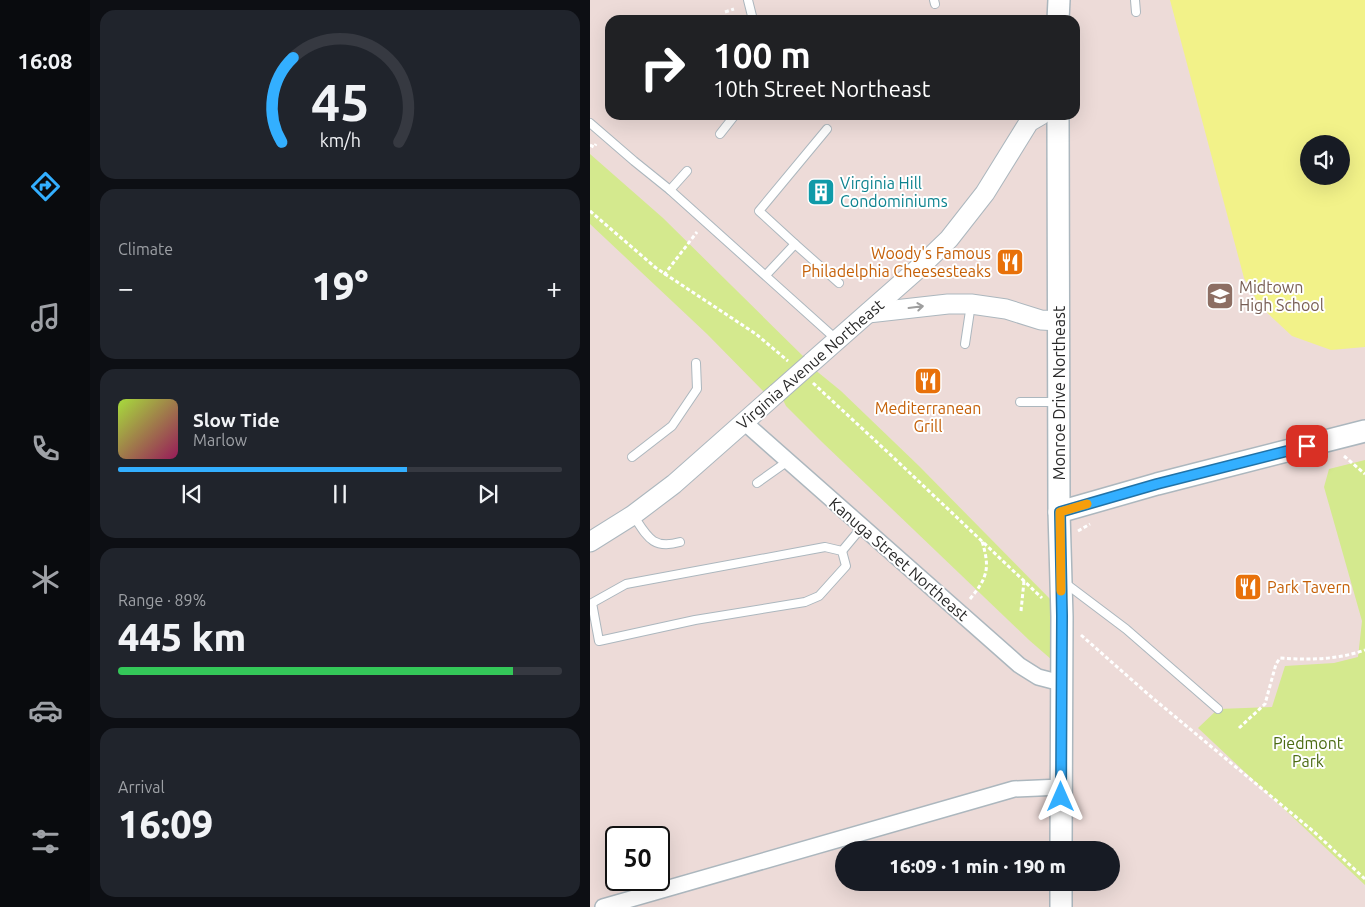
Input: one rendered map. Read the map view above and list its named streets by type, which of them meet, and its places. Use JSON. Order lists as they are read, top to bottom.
{
  "streets": {
    "main road": ["Monroe Drive Northeast"],
    "street": ["Virginia Avenue Northeast", "Kanuga Street Northeast"]
  },
  "crossings": [
    ["Virginia Avenue Northeast", "Kanuga Street Northeast"],
    ["Monroe Drive Northeast", "Kanuga Street Northeast"]
  ],
  "parks": ["Piedmont Park"],
  "places": {
    "building": ["Virginia Hill Condominiums"],
    "restaurant": ["Woody's Famous Philadelphia Cheesesteaks", "Mediterranean Grill", "Park Tavern"],
    "school or university": ["Midtown High School"]
  },
  "page": {
    "tabs": "16:08",
    "turn": ["100 m", "10th Street Northeast"],
    "tile": [
      "Climate",
      ["Range · 89%", "445 km"],
      ["Arrival", "16:09"]
    ],
    "heat": ["−", "19°", "+"],
    "song": ["Slow Tide", "Marlow"],
    "limit": "50",
    "trip": "16:09 · 1 min · 190 m",
    "gauge": ["45", "km/h"]
  }
}
